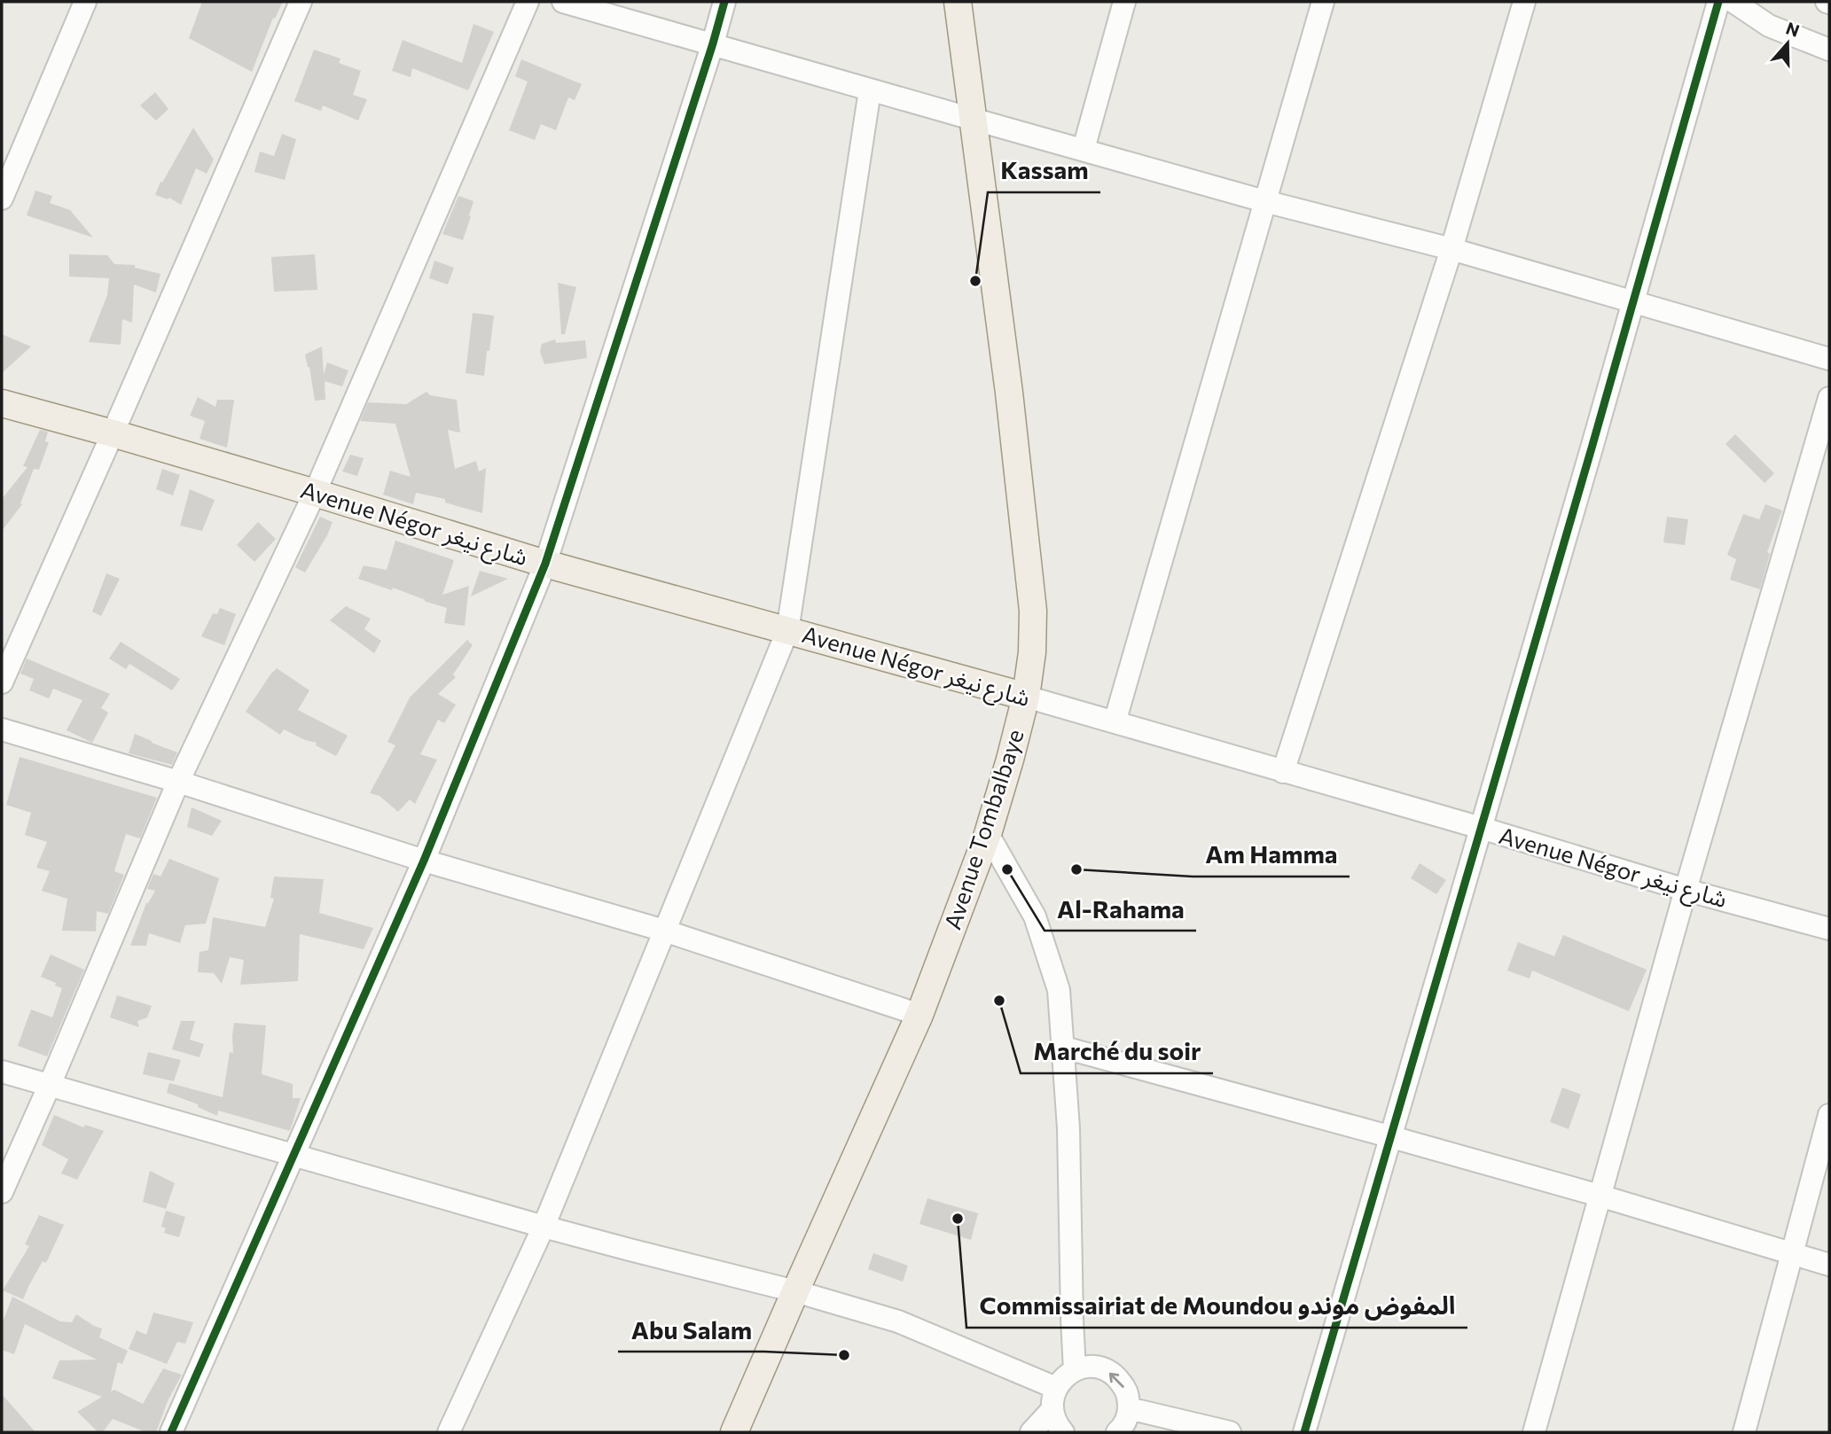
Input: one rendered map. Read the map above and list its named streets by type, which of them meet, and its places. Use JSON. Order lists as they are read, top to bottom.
{
  "streets": {
    "main road": ["Avenue Négor شارع نيغر", "Avenue Tombalbaye"]
  },
  "crossings": [
    ["Avenue Négor شارع نيغر", "Avenue Tombalbaye"]
  ],
  "places": [
    "Kassam",
    "Al-Rahama",
    "Am Hamma",
    "Marché du soir",
    "Commissairiat de Moundou المفوض موندو",
    "Abu Salam"
  ],
  "north": "top"
}
